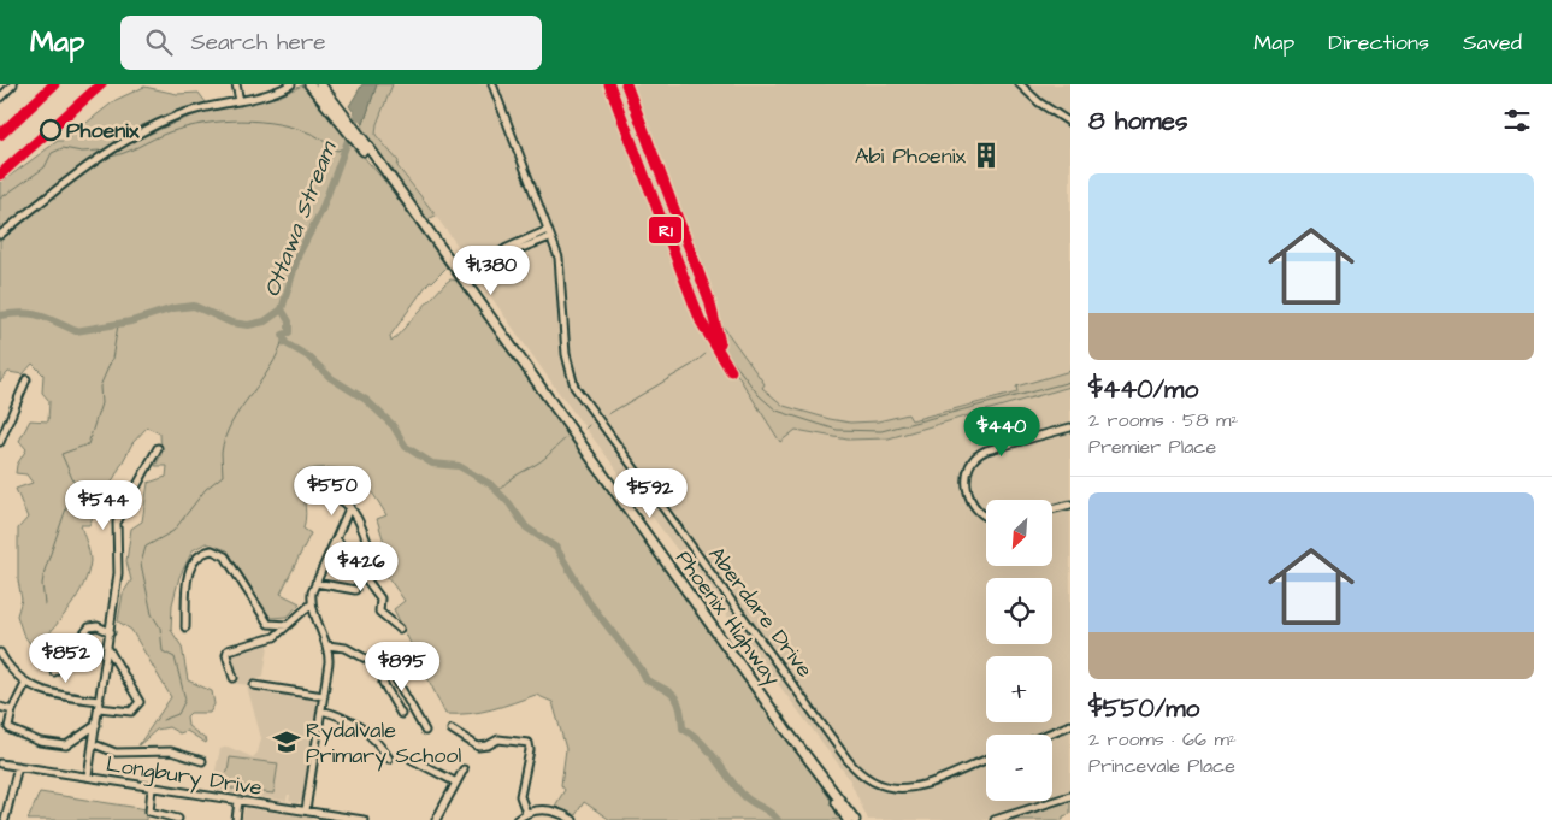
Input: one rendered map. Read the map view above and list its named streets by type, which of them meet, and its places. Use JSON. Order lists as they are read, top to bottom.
{
  "streets": {
    "main road": ["Phoenix Highway"],
    "street": ["Aberdare Drive", "Longbury Drive"]
  },
  "water": ["Ottawa Stream"],
  "places": {
    "other": ["Phoenix"],
    "building": ["Abi Phoenix"],
    "school or university": ["Rydalvale Primary School"]
  },
  "lines": ["transit line R1"],
  "north": "bottom left",
  "page": {
    "header": "Map",
    "search": "Search here",
    "nav": ["Map", "Directions", "Saved"],
    "heading": "8 homes",
    "list": [
      {
        "name": "$440/mo",
        "note": "2 rooms · 58 m² · Premier Place"
      },
      {
        "name": "$550/mo",
        "note": "2 rooms · 66 m² · Princevale Place"
      }
    ],
    "price": [
      "$1,380",
      "$440",
      "$550",
      "$592",
      "$544",
      "$426",
      "$852",
      "$895"
    ],
    "map_buttons": ["+", "−"]
  }
}
